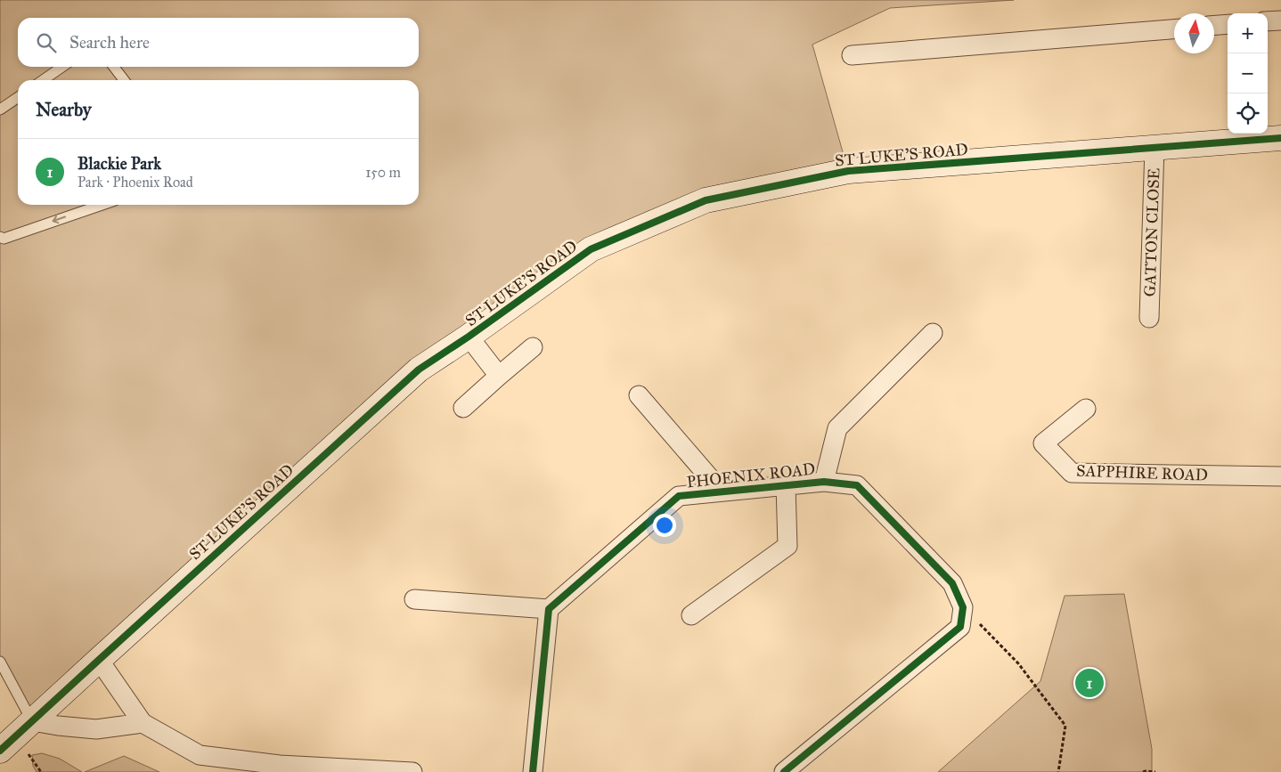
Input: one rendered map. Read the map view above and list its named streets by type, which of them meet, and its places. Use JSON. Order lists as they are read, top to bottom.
{
  "streets": {
    "street": [
      "ST LUKE'S ROAD",
      "GATTON CLOSE",
      "SAPPHIRE ROAD",
      "PHOENIX ROAD"
    ]
  },
  "crossings": [
    ["ST LUKE'S ROAD", "GATTON CLOSE"]
  ],
  "north": "top",
  "page": {
    "map_buttons": ["+", "−"],
    "search": "Search here",
    "heading": "Nearby",
    "list": [
      {
        "mark": "1",
        "name": "Blackie Park",
        "note": "Park · Phoenix Road",
        "value": "150 m"
      }
    ],
    "pins": "1"
  }
}
